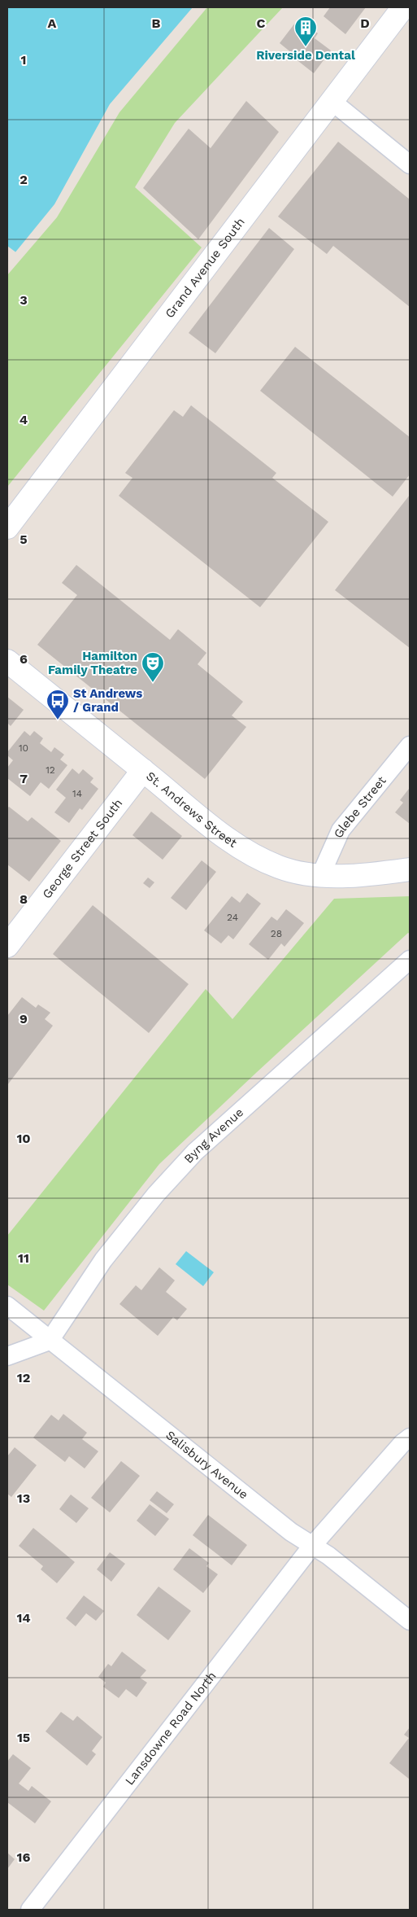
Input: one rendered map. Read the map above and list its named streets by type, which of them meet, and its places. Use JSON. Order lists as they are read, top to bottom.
{
  "streets": {
    "main road": ["Grand Avenue South", "St. Andrews Street", "George Street South"],
    "street": [
      "Glebe Street",
      "Byng Avenue",
      "Salisbury Avenue",
      "Lansdowne Road North"
    ]
  },
  "crossings": [
    ["Glebe Street", "St. Andrews Street"],
    ["St. Andrews Street", "George Street South"],
    ["Byng Avenue", "Salisbury Avenue"],
    ["Salisbury Avenue", "Lansdowne Road North"]
  ],
  "places": {
    "building": ["Riverside Dental"],
    "theatre": ["Hamilton Family Theatre"],
    "bus stop": ["St Andrews / Grand"]
  },
  "house_numbers": [
    "10",
    "12",
    "14",
    "24",
    "28"
  ],
  "grid": {
    "columns": [
      "A",
      "B",
      "C",
      "D"
    ],
    "rows": [
      "1",
      "2",
      "3",
      "4",
      "5",
      "6",
      "7",
      "8",
      "9",
      "10",
      "11",
      "12",
      "13",
      "14",
      "15",
      "16"
    ]
  }
}
